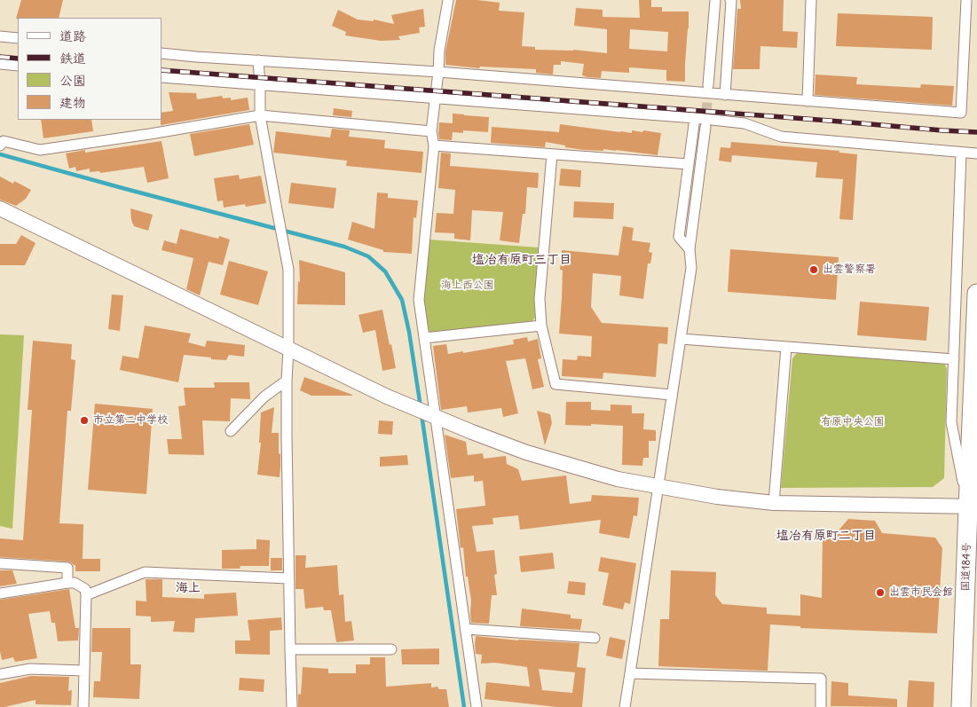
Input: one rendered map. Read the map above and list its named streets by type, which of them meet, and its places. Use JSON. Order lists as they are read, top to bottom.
{
  "streets": {
    "highway": ["国道184号"]
  },
  "districts": ["塩冶有原町三丁目", "塩冶有原町二丁目", "海上"],
  "parks": ["海上西公園", "有原中央公園"],
  "places": ["出雲警察署", "市立第二中学校", "出雲市民会館"],
  "legend": [
    "道路",
    "鉄道",
    "公園",
    "建物"
  ]
}
